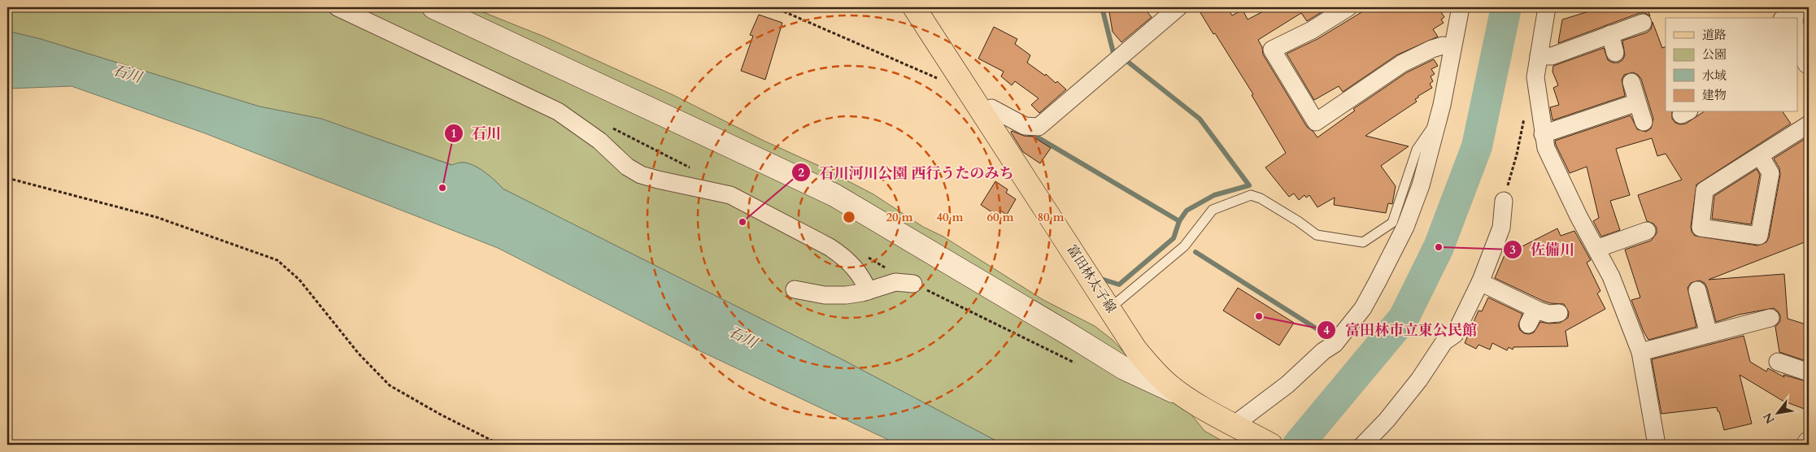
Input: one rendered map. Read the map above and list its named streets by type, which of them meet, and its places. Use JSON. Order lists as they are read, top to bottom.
{
  "streets": {
    "main road": ["富田林太子線"]
  },
  "water": ["石川"],
  "places": [
    "石川",
    "石川河川公園 西行うたのみち",
    "佐備川",
    "富田林市立東公民館"
  ],
  "legend": [
    "道路",
    "公園",
    "水域",
    "建物"
  ],
  "north": "bottom left",
  "rings": [
    "20 m",
    "40 m",
    "60 m",
    "80 m"
  ]
}
